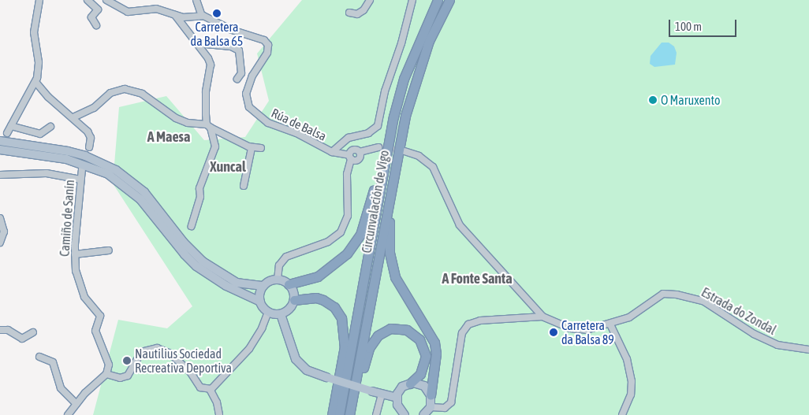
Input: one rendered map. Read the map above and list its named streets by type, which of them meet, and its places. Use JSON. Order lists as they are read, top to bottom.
{
  "streets": {
    "highway": ["Circunvalación de Vigo"],
    "street": ["Rúa de Balsa", "Camiño de Sanín", "Estrada do Zondal"]
  },
  "districts": ["A Maesa", "Xuncal", "A Fonte Santa"],
  "places": [
    "Carretera da Balsa 65",
    "O Maruxento",
    "Carretera da Balsa 89",
    "Nautilius Sociedad Recreativa Deportiva"
  ],
  "scale_bar": "100 m"
}
